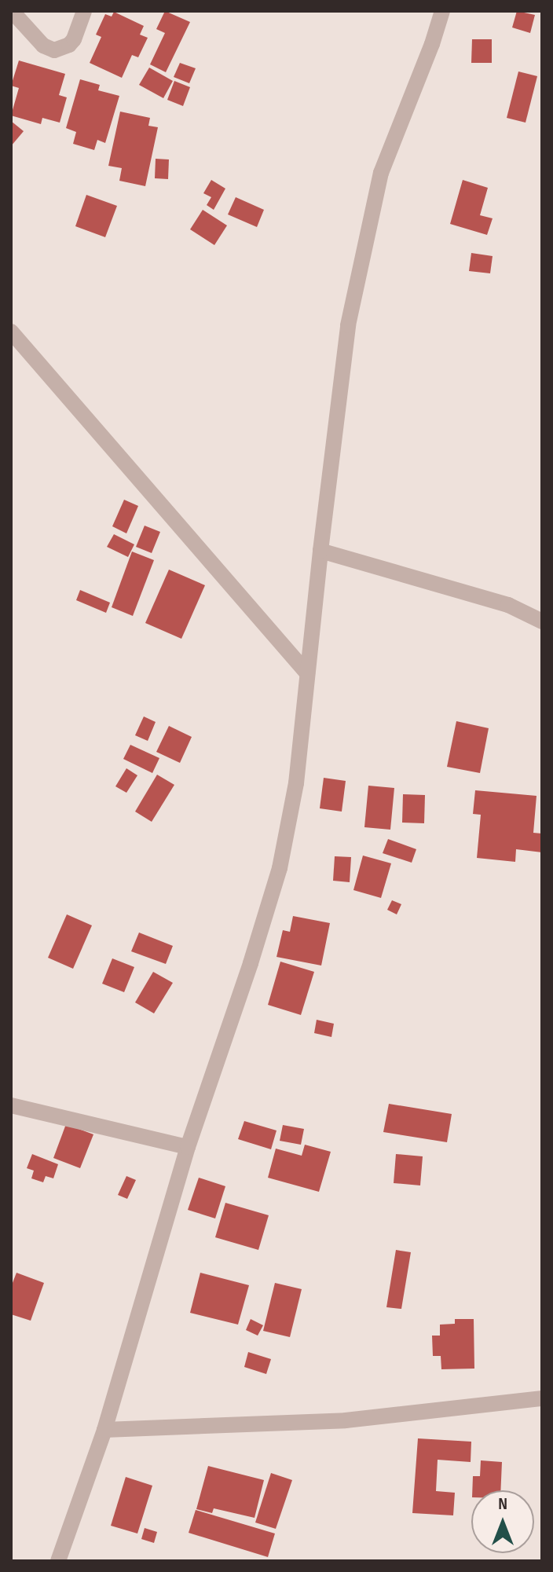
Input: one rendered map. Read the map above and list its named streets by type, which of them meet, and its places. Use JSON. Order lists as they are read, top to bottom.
{
  "north": "top"
}
